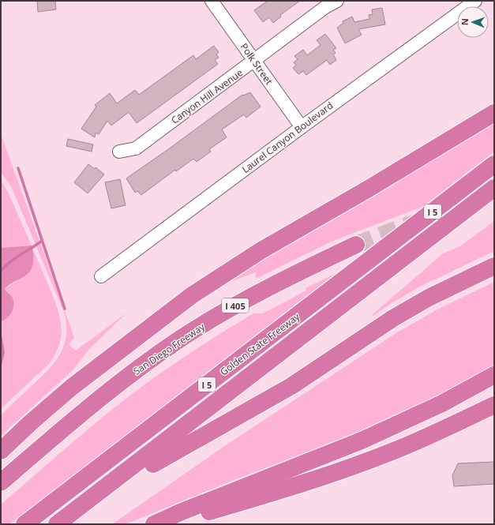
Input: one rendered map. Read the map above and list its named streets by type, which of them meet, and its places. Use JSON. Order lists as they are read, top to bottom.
{
  "streets": {
    "highway": [
      "I 5",
      "I 405",
      "Golden State Freeway",
      "San Diego Freeway"
    ],
    "street": ["Polk Street", "Canyon Hill Avenue", "Laurel Canyon Boulevard"]
  },
  "crossings": [
    ["Polk Street", "Canyon Hill Avenue"],
    ["Polk Street", "Laurel Canyon Boulevard"]
  ],
  "north": "left"
}
